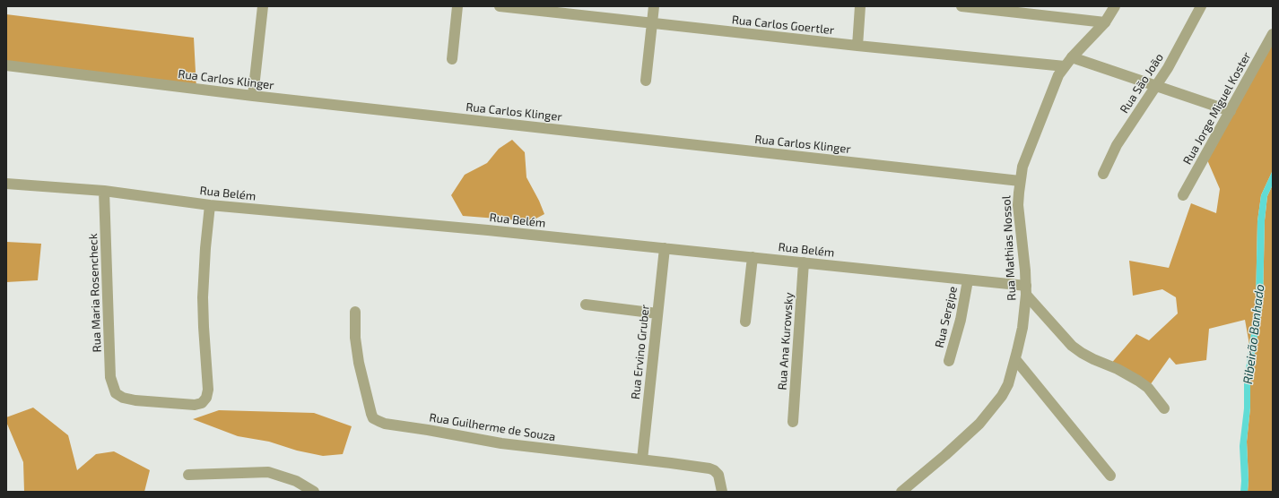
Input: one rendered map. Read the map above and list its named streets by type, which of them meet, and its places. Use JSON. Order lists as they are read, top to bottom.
{
  "streets": {
    "street": [
      "Rua Carlos Goertler",
      "Rua Carlos Klinger",
      "Rua São João",
      "Rua Jorge Miguel Koster",
      "Rua Belém",
      "Rua Mathias Nossol",
      "Rua Maria Rosencheck",
      "Rua Sergipe",
      "Rua Ana Kurowsky",
      "Rua Ervino Gruber",
      "Rua Guilherme de Souza"
    ]
  },
  "crossings": [
    ["Rua Carlos Goertler", "Rua São João"],
    ["Rua Carlos Goertler", "Rua Jorge Miguel Koster"],
    ["Rua Carlos Goertler", "Rua Mathias Nossol"],
    ["Rua Carlos Klinger", "Rua Mathias Nossol"],
    ["Rua Belém", "Rua Mathias Nossol"],
    ["Rua Belém", "Rua Maria Rosencheck"],
    ["Rua Belém", "Rua Sergipe"],
    ["Rua Belém", "Rua Ana Kurowsky"],
    ["Rua Belém", "Rua Ervino Gruber"],
    ["Rua Ervino Gruber", "Rua Guilherme de Souza"]
  ],
  "water": ["Ribeirão Banhado"]
}
